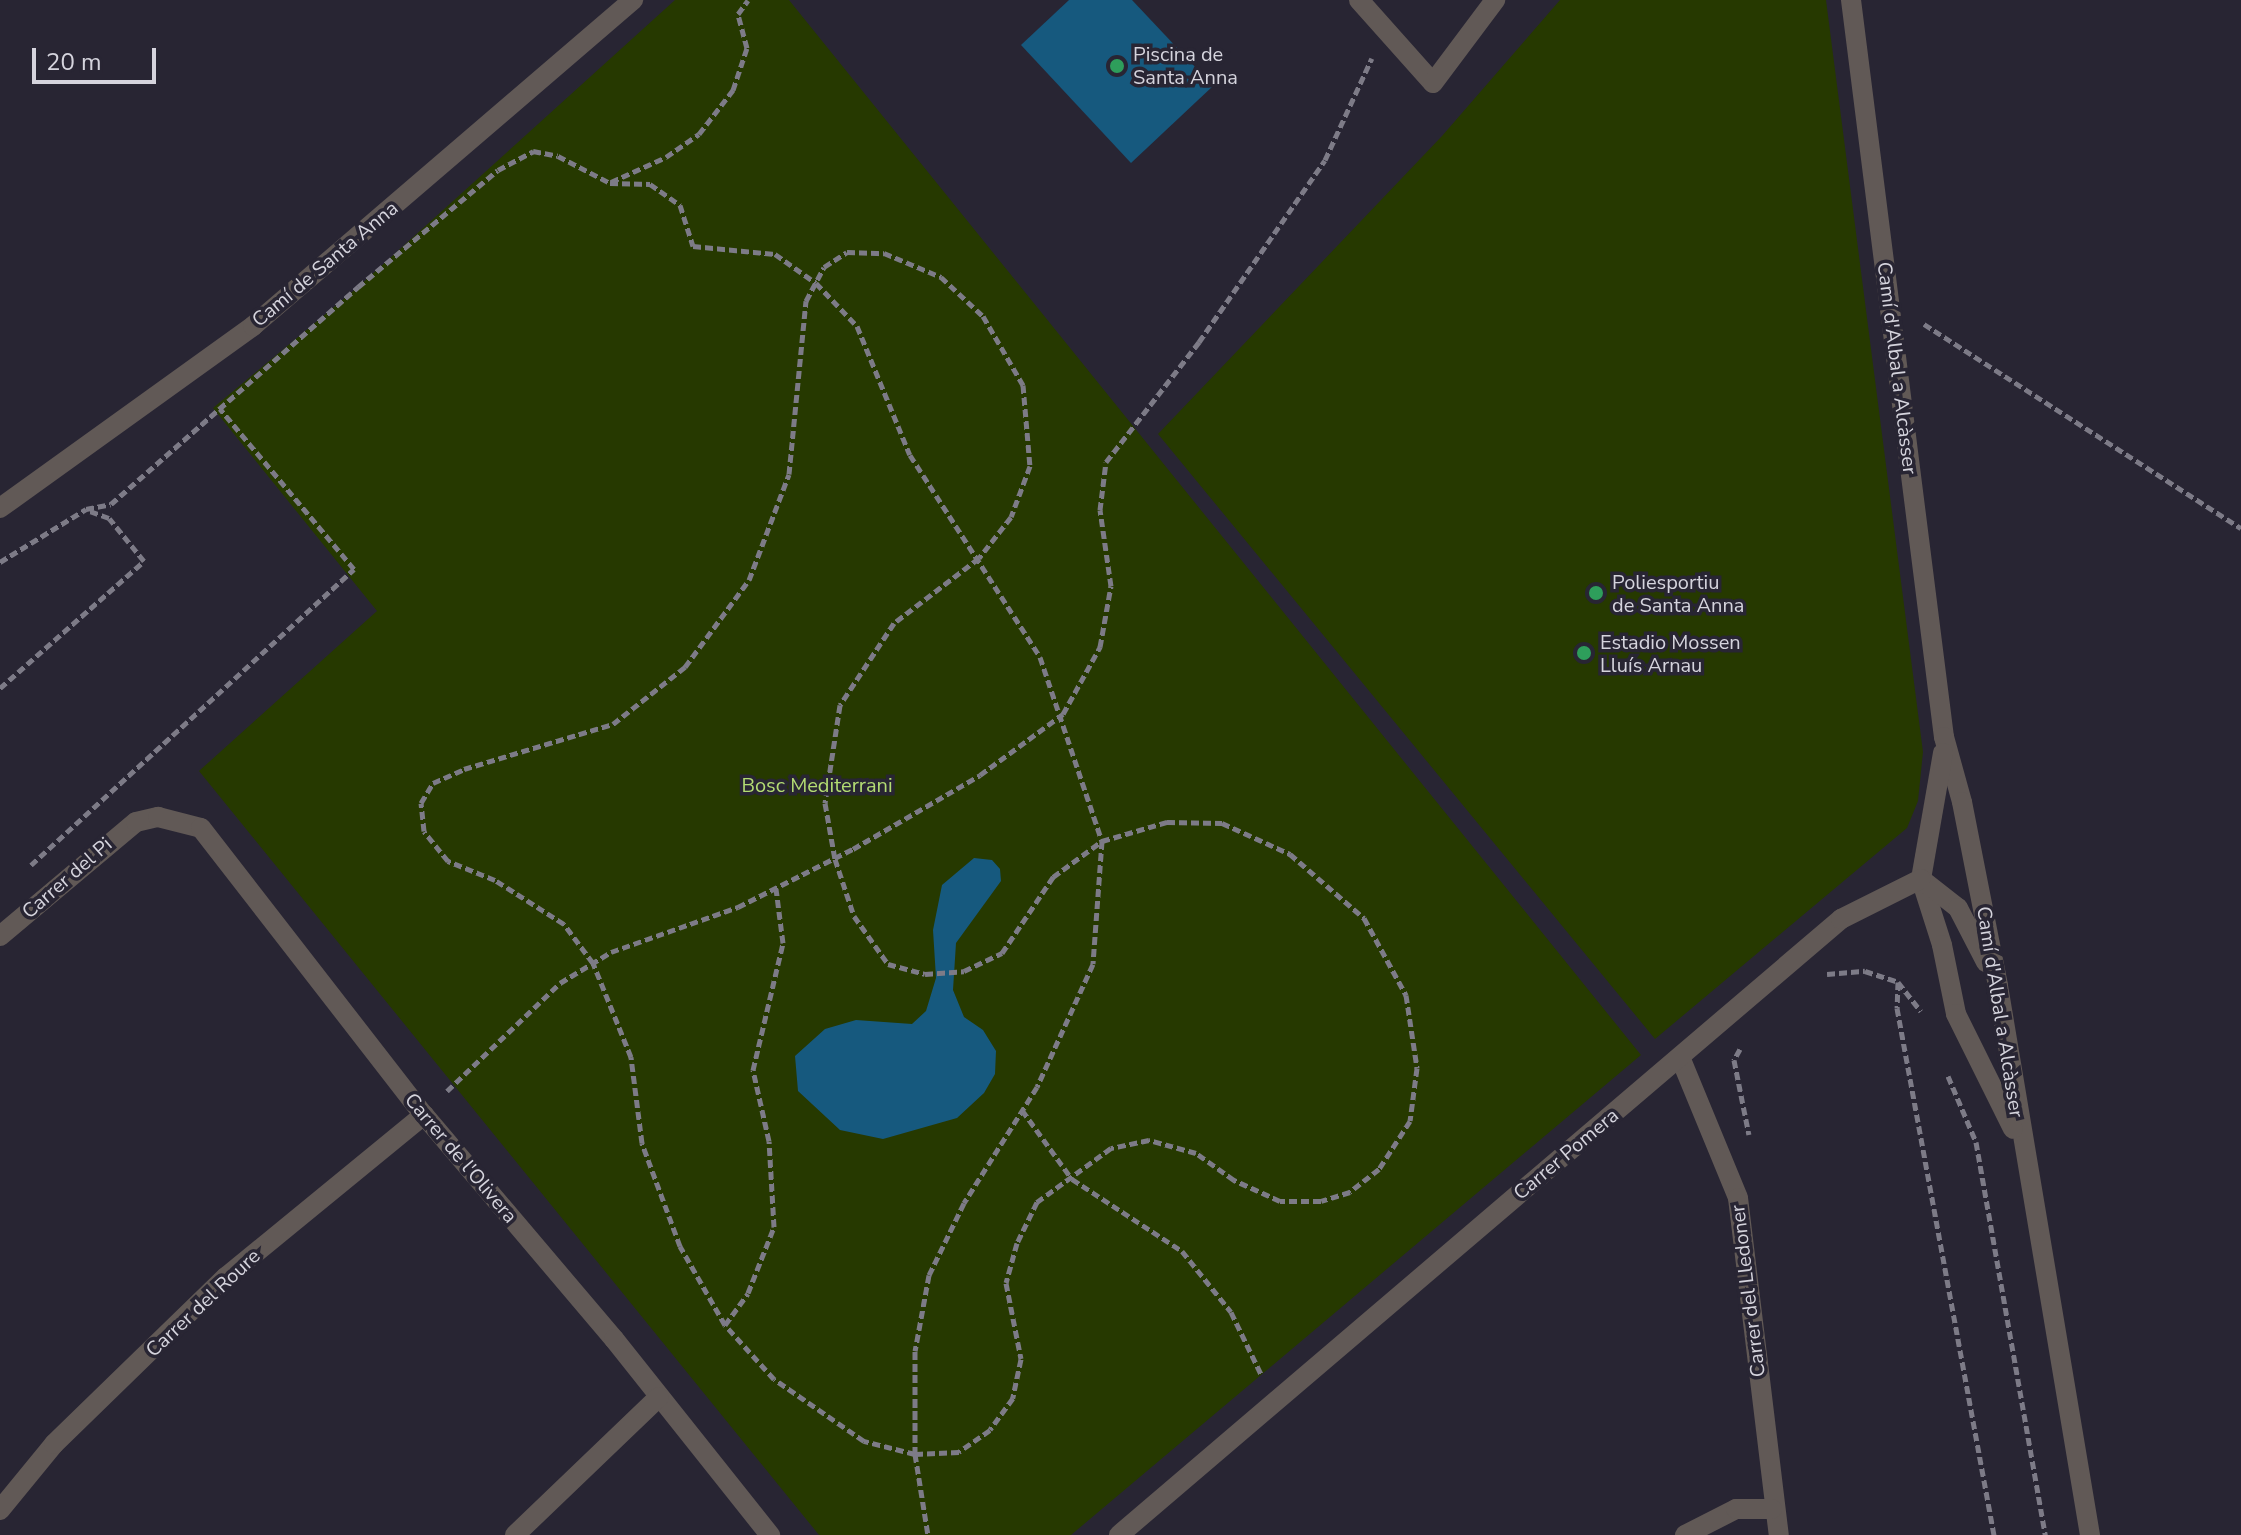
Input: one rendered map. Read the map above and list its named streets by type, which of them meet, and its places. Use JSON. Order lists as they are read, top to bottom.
{
  "streets": {
    "street": [
      "Camí de Santa Anna",
      "Camí d'Albal a Alcàsser",
      "Carrer del Pi",
      "Carrer Pomera",
      "Carrer de l'Olivera",
      "Carrer del Lledoner",
      "Carrer del Roure"
    ]
  },
  "crossings": [
    ["Camí d'Albal a Alcàsser", "Carrer Pomera"],
    ["Carrer del Pi", "Carrer de l'Olivera"],
    ["Carrer Pomera", "Carrer del Lledoner"],
    ["Carrer de l'Olivera", "Carrer del Roure"]
  ],
  "parks": ["Bosc Mediterrani"],
  "places": ["Piscina de Santa Anna", "Poliesportiu de Santa Anna", "Estadio Mossen Lluís Arnau"],
  "scale_bar": "20 m"
}
